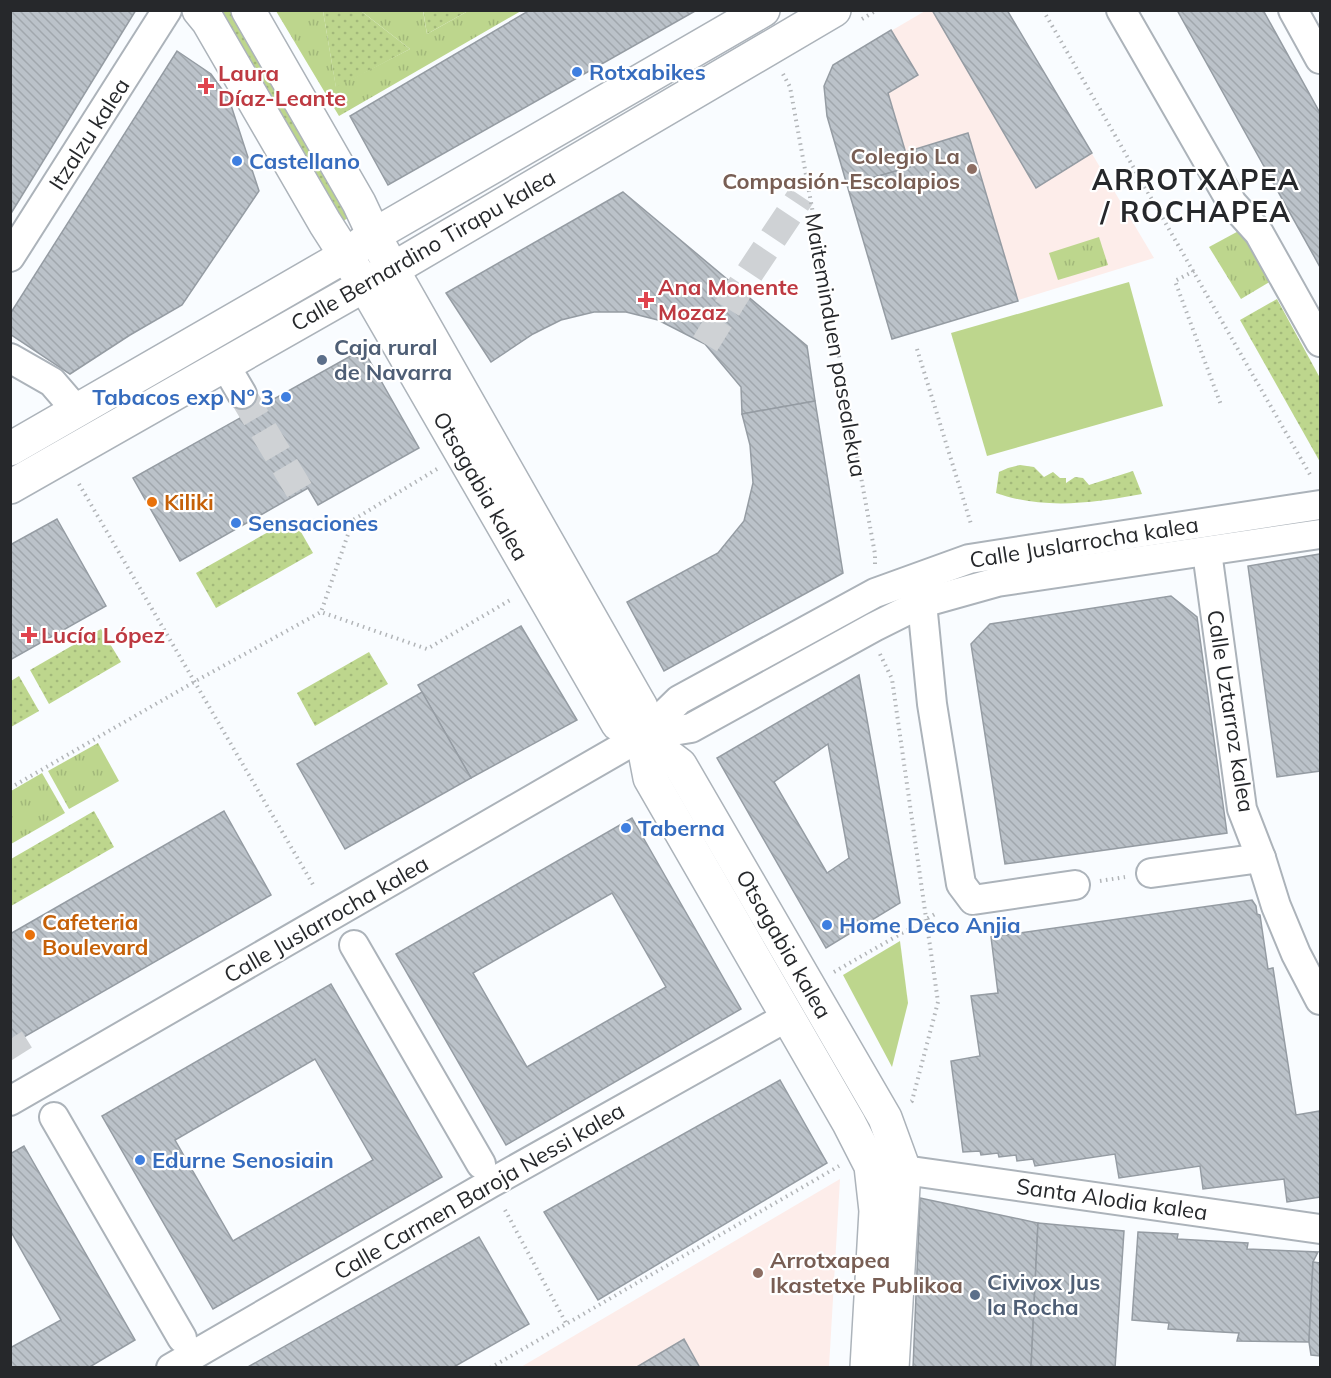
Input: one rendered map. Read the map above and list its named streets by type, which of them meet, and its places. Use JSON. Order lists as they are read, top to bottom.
{
  "streets": {
    "street": [
      "Itzalzu kalea",
      "Calle Bernardino Tirapu kalea",
      "Otsagabia kalea",
      "Calle Juslarrocha kalea",
      "Calle Uztarroz kalea",
      "Calle Carmen Baroja Nessi kalea",
      "Santa Alodia kalea"
    ],
    "path": ["Maiteminduen pasealekua"]
  },
  "crossings": [
    ["Calle Bernardino Tirapu kalea", "Otsagabia kalea"],
    ["Otsagabia kalea", "Calle Juslarrocha kalea"],
    ["Otsagabia kalea", "Calle Carmen Baroja Nessi kalea"],
    ["Otsagabia kalea", "Santa Alodia kalea"],
    ["Calle Juslarrocha kalea", "Calle Uztarroz kalea"]
  ],
  "districts": ["ARROTXAPEA / ROCHAPEA"],
  "places": {
    "other": [
      "Rotxabikes",
      "Castellano",
      "Colegio La Compasión-Escolapios",
      "Caja rural de Navarra",
      "Tabacos exp N° 3",
      "Kiliki",
      "Sensaciones",
      "Taberna",
      "Home Deco Anjia",
      "Cafeteria Boulevard",
      "Edurne Senosiain",
      "Arrotxapea Ikastetxe Publikoa",
      "Civivox Jus la Rocha"
    ],
    "health": ["Laura Díaz-Leante", "Ana Monente Mozaz", "Lucía López"]
  }
}
